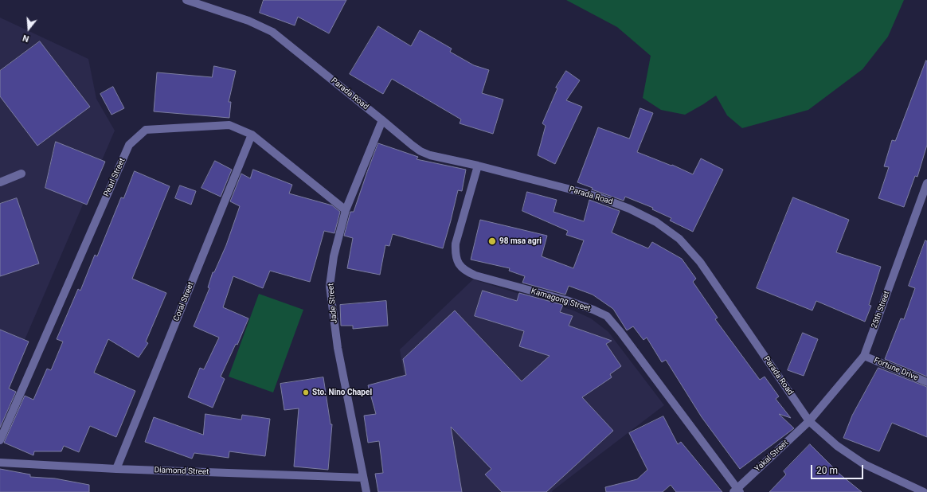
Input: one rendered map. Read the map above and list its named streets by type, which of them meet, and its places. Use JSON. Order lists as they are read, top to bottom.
{
  "streets": {
    "street": [
      "Parada Road",
      "Pearl Street",
      "Kamagong Street",
      "Coral Street",
      "Jade Street",
      "25th Street",
      "Fortune Drive",
      "Yakal Street",
      "Diamond Street"
    ]
  },
  "crossings": [
    ["Parada Road", "Kamagong Street"],
    ["Parada Road", "Jade Street"],
    ["Parada Road", "25th Street"],
    ["Parada Road", "Yakal Street"],
    ["Pearl Street", "Coral Street"],
    ["Pearl Street", "Jade Street"],
    ["Kamagong Street", "Yakal Street"],
    ["Coral Street", "Diamond Street"],
    ["Jade Street", "Diamond Street"],
    ["25th Street", "Fortune Drive"],
    ["25th Street", "Yakal Street"]
  ],
  "places": ["98 msa agri", "Sto. Nino Chapel"],
  "scale_bar": "20 m",
  "north": "bottom"
}
